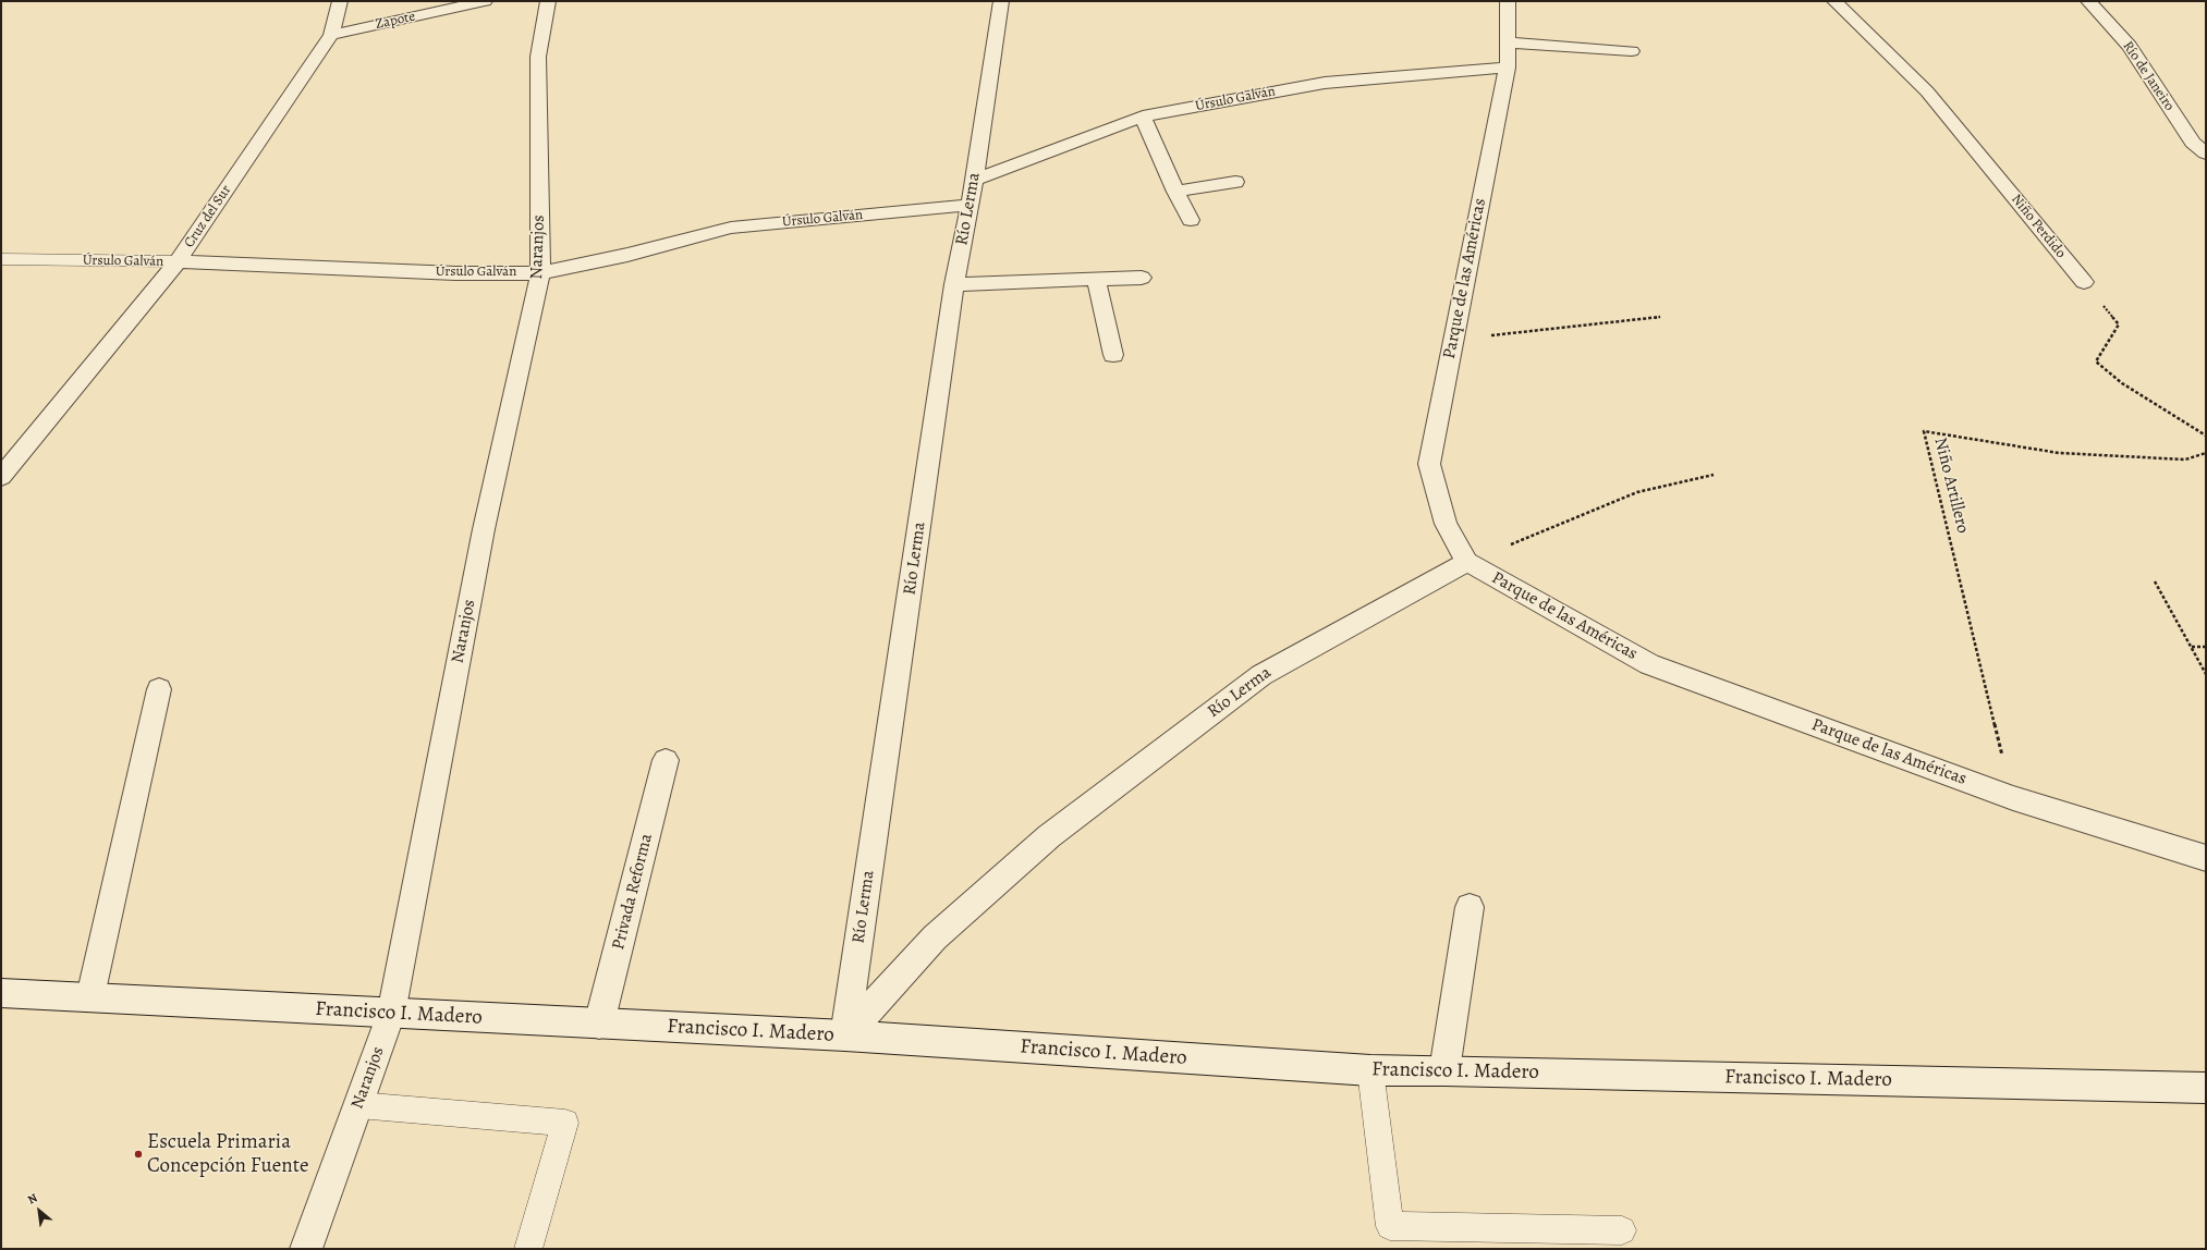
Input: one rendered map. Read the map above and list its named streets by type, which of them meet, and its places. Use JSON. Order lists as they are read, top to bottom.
{
  "streets": {
    "street": [
      "Zapote",
      "Río de Janeiro",
      "Úrsulo Galván",
      "Río Lerma",
      "Cruz del Sur",
      "Niño Perdido",
      "Naranjos",
      "Parque de las Américas",
      "Privada Reforma",
      "Francisco I. Madero"
    ],
    "path": ["Niño Artillero"]
  },
  "crossings": [
    ["Zapote", "Cruz del Sur"],
    ["Úrsulo Galván", "Río Lerma"],
    ["Úrsulo Galván", "Cruz del Sur"],
    ["Úrsulo Galván", "Naranjos"],
    ["Úrsulo Galván", "Parque de las Américas"],
    ["Río Lerma", "Parque de las Américas"],
    ["Río Lerma", "Francisco I. Madero"],
    ["Naranjos", "Francisco I. Madero"],
    ["Parque de las Américas", "Niño Artillero"],
    ["Privada Reforma", "Francisco I. Madero"]
  ],
  "places": ["Escuela Primaria Concepción Fuente"],
  "north": "top left"
}
